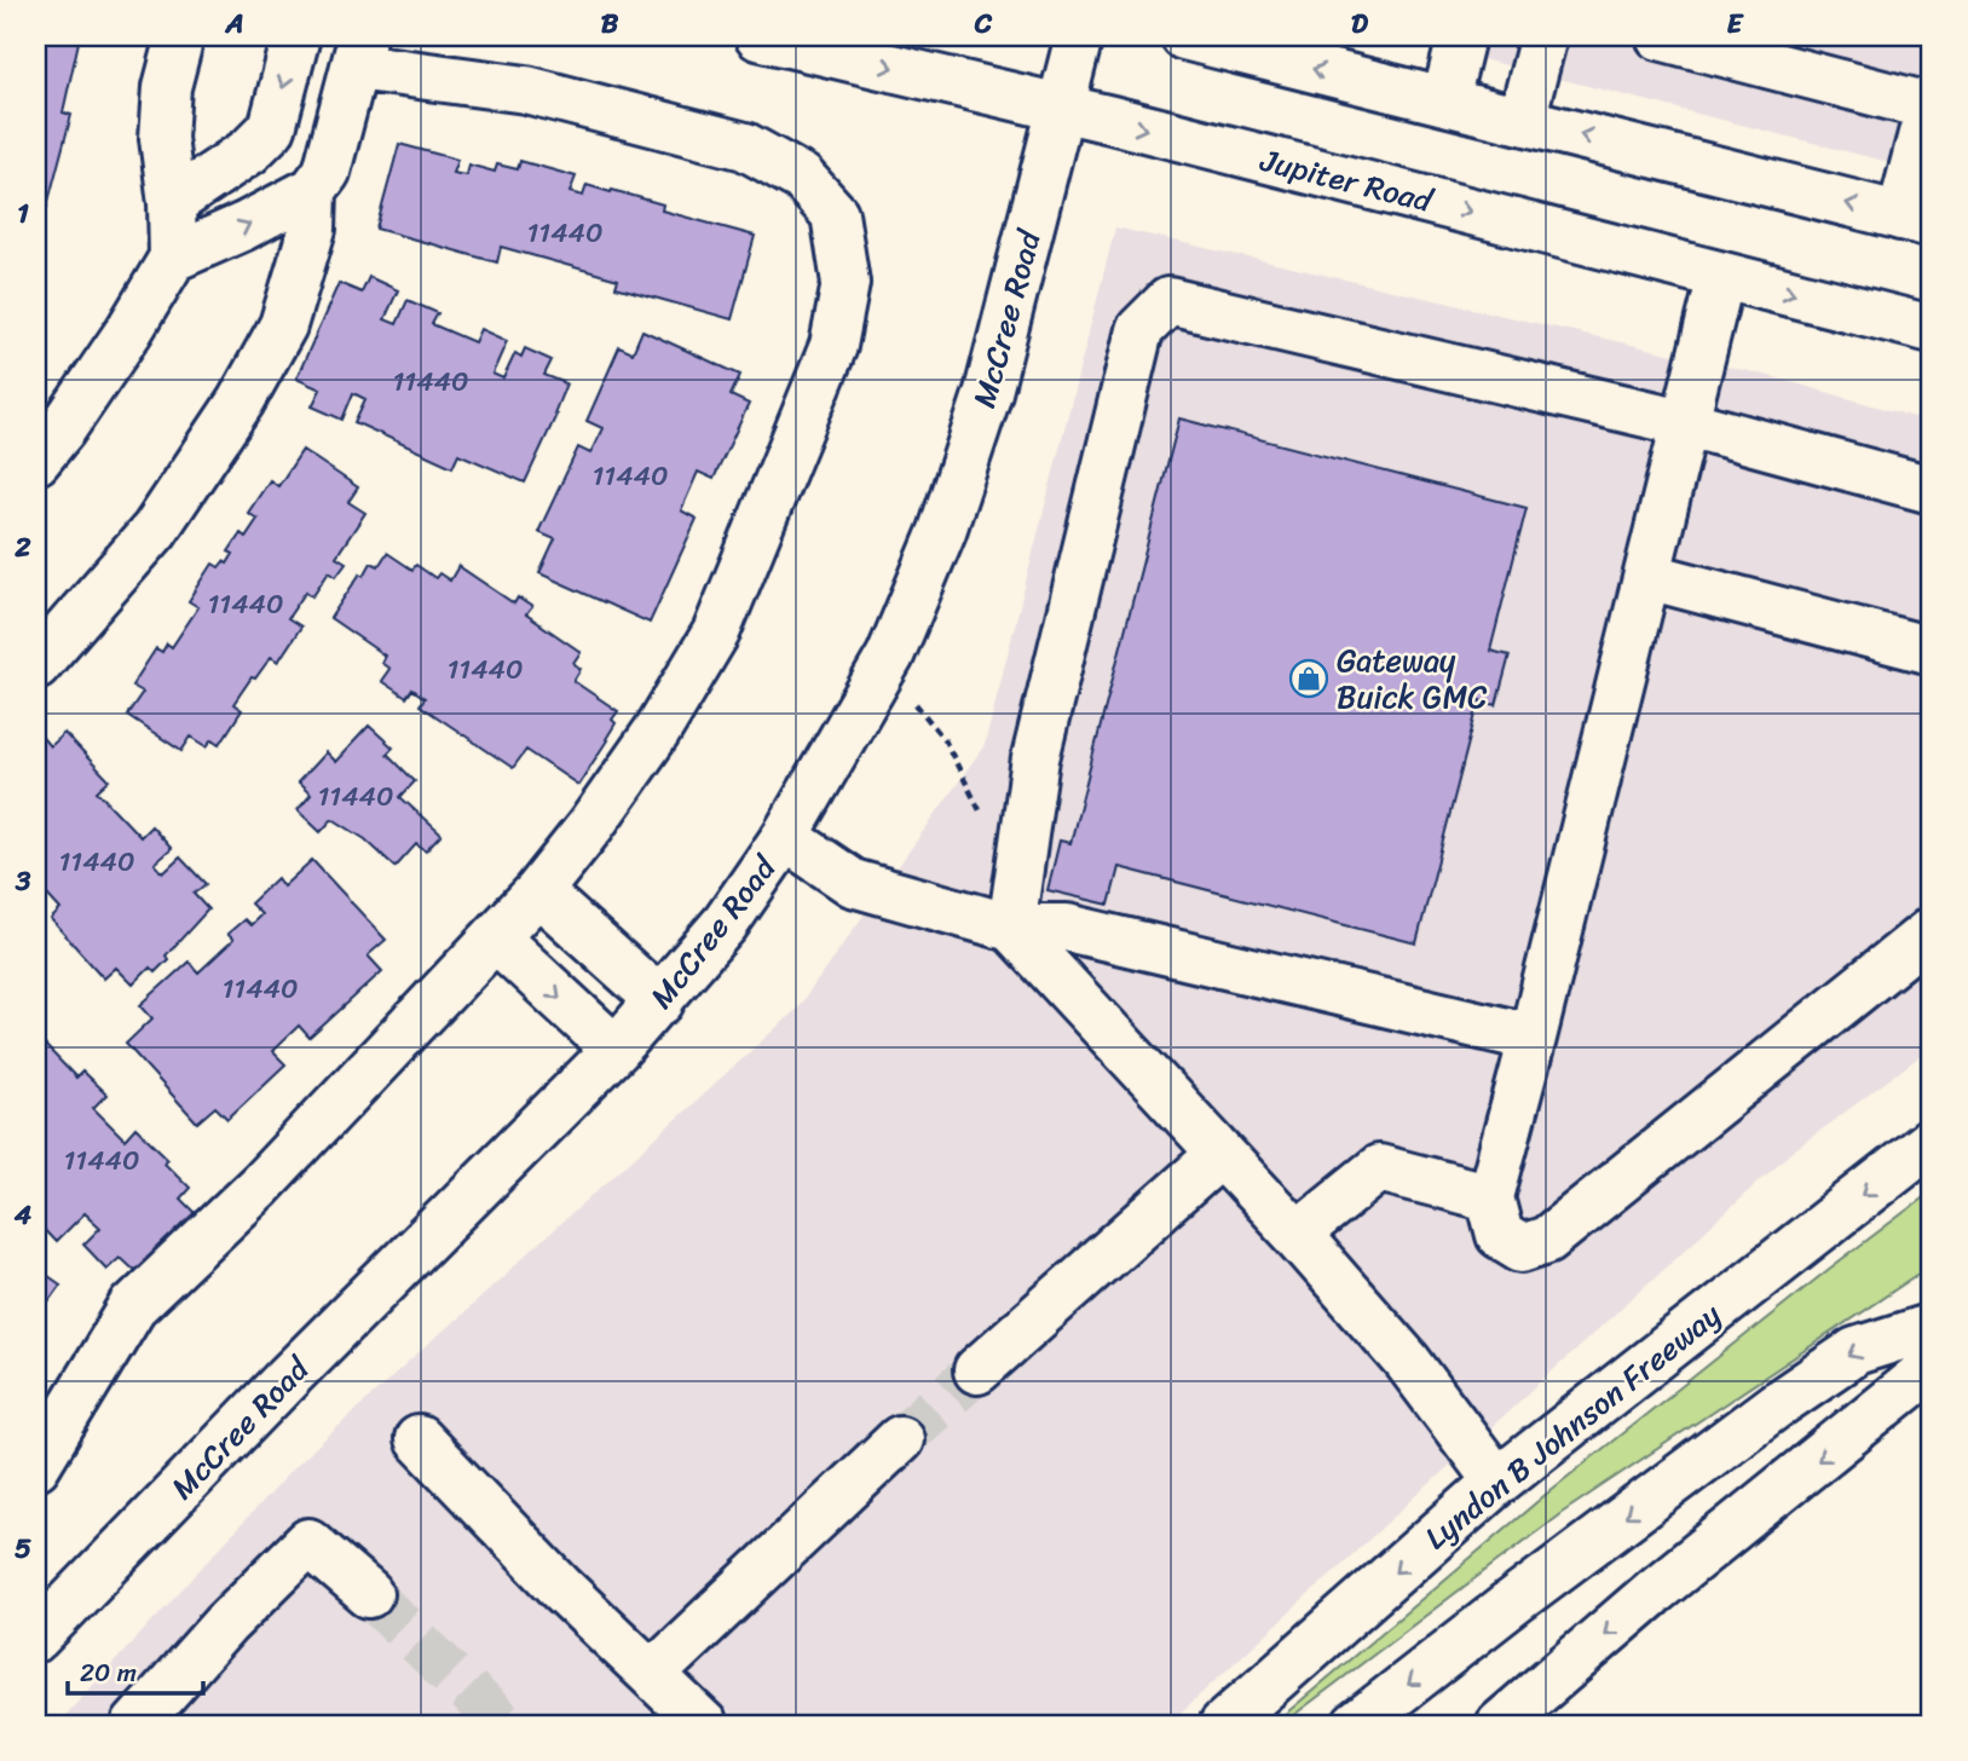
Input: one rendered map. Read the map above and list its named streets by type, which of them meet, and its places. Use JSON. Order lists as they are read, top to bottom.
{
  "streets": {
    "main road": ["Jupiter Road", "McCree Road", "Lyndon B Johnson Freeway"]
  },
  "crossings": [
    ["Jupiter Road", "McCree Road"]
  ],
  "places": {
    "shop": ["Gateway Buick GMC"]
  },
  "house_numbers": [
    "11440",
    "11440",
    "11440",
    "11440",
    "11440",
    "11440",
    "11440",
    "11440",
    "11440"
  ],
  "scale_bar": "20 m",
  "grid": {
    "columns": [
      "A",
      "B",
      "C",
      "D",
      "E"
    ],
    "rows": [
      "1",
      "2",
      "3",
      "4",
      "5"
    ]
  }
}
